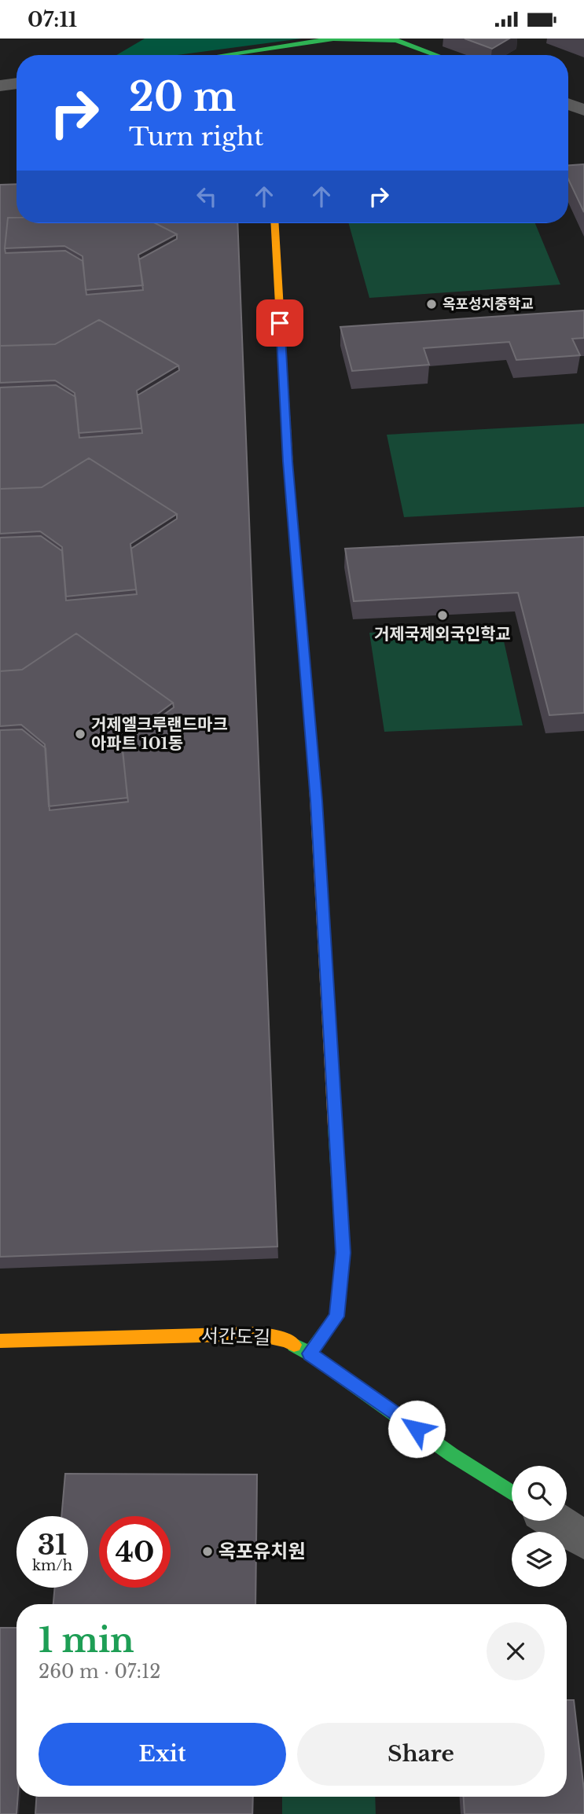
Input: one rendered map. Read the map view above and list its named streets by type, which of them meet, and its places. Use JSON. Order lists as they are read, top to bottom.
{
  "streets": {
    "street": ["서간도길"]
  },
  "places": [
    "옥포성지중학교",
    "거제국제외국인학교",
    "거제엘크루랜드마크 아파트 101동",
    "옥포유치원"
  ],
  "page": {
    "status": "07:11",
    "turn": ["20 m", "Turn right"],
    "speed": "31 km/h",
    "limit": "40",
    "heading": ["1 min", "260 m · 07:12"],
    "buttons": ["Exit", "Share"]
  }
}
